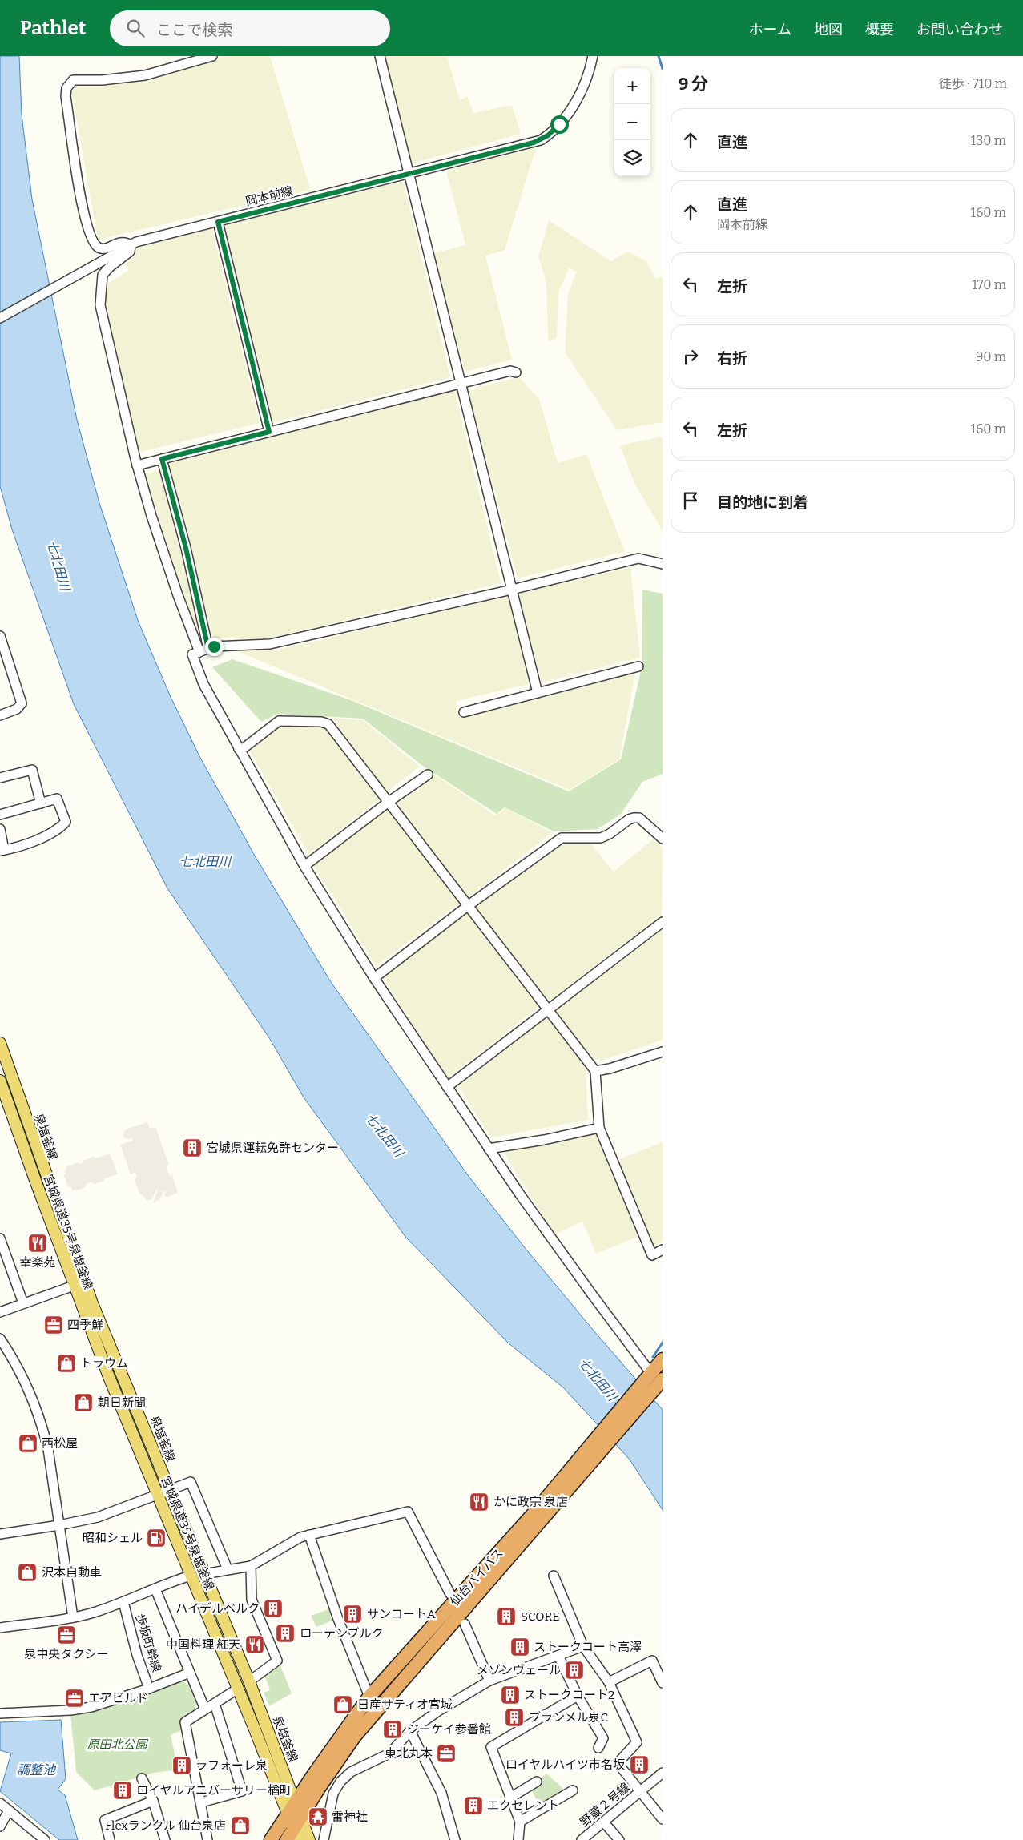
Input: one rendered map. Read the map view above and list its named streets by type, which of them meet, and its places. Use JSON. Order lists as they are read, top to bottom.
{
  "streets": {
    "highway": ["仙台バイパス"],
    "main road": ["泉塩釜線", "宮城県道35号泉塩釜線"],
    "street": ["岡本前線", "歩坂町幹線", "野蔵２号線"]
  },
  "crossings": [
    ["泉塩釜線", "宮城県道35号泉塩釜線"],
    ["泉塩釜線", "仙台バイパス"],
    ["宮城県道35号泉塩釜線", "仙台バイパス"]
  ],
  "water": ["七北田川", "調整池"],
  "parks": ["原田北公園"],
  "places": {
    "building": [
      "宮城県運転免許センター",
      "ハイデルベルク",
      "サンコートA",
      "SCORE",
      "ローテンブルク",
      "ストークコート高澤",
      "メゾンヴェール",
      "ストークコート2",
      "ブランメル泉C",
      "ジーケイ参番館",
      "ロイヤルハイツ市名坂",
      "ラフォーレ泉",
      "ロイヤルアニバーサリー楢町",
      "エクセレント"
    ],
    "restaurant": ["幸楽苑", "かに政宗 泉店", "中国料理 紅天"],
    "office": [
      "四季鮮",
      "泉中央タクシー",
      "エアビルド",
      "東北丸本"
    ],
    "shop": [
      "トラウム",
      "朝日新聞",
      "西松屋",
      "沢本自動車",
      "日産サティオ宮城",
      "Flexランクル 仙台泉店"
    ],
    "fuel station": ["昭和シェル"],
    "temple": ["雷神社"]
  },
  "page": {
    "header": "Pathlet",
    "search": "ここで検索",
    "nav": [
      "ホーム",
      "地図",
      "概要",
      "お問い合わせ"
    ],
    "heading": ["9 分", "徒歩 · 710 m"],
    "map_buttons": ["+", "−"],
    "list": [
      ["直進", "130 m"],
      ["直進", "岡本前線", "160 m"],
      ["左折", "170 m"],
      ["右折", "90 m"],
      ["左折", "160 m"],
      "目的地に到着"
    ]
  }
}
